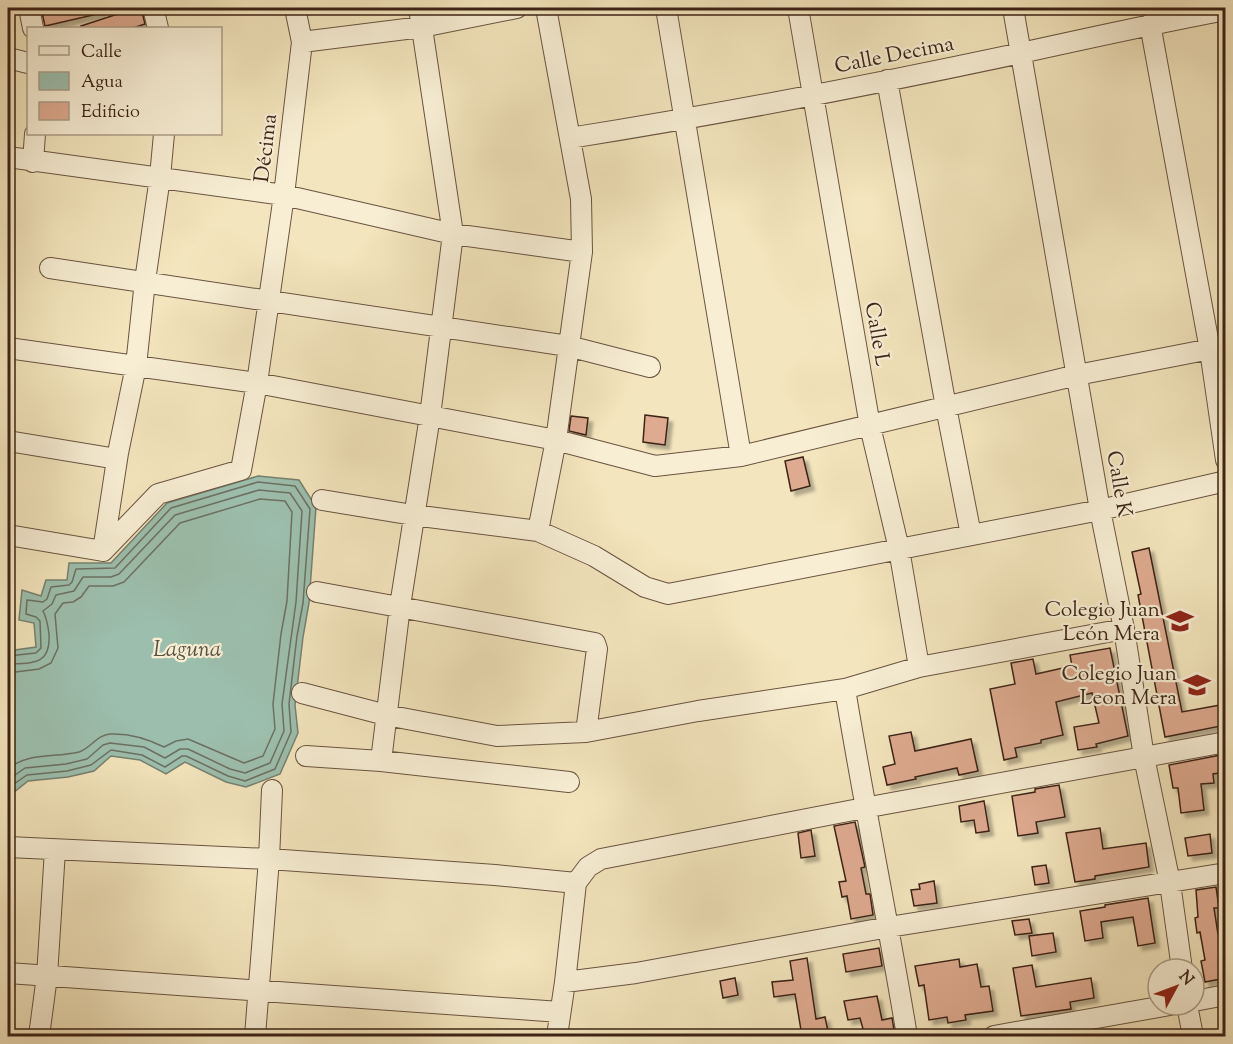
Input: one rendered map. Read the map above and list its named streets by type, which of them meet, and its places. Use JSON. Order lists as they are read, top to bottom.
{
  "streets": {
    "street": [
      "Calle Decima",
      "Décima",
      "Calle L",
      "Calle K"
    ]
  },
  "crossings": [
    ["Calle Decima", "Calle L"],
    ["Calle Decima", "Calle K"]
  ],
  "water": ["Laguna"],
  "places": {
    "school or university": ["Colegio Juan León Mera", "Colegio Juan Leon Mera"]
  },
  "legend": ["Calle", "Agua", "Edificio"],
  "north": "top right"
}
